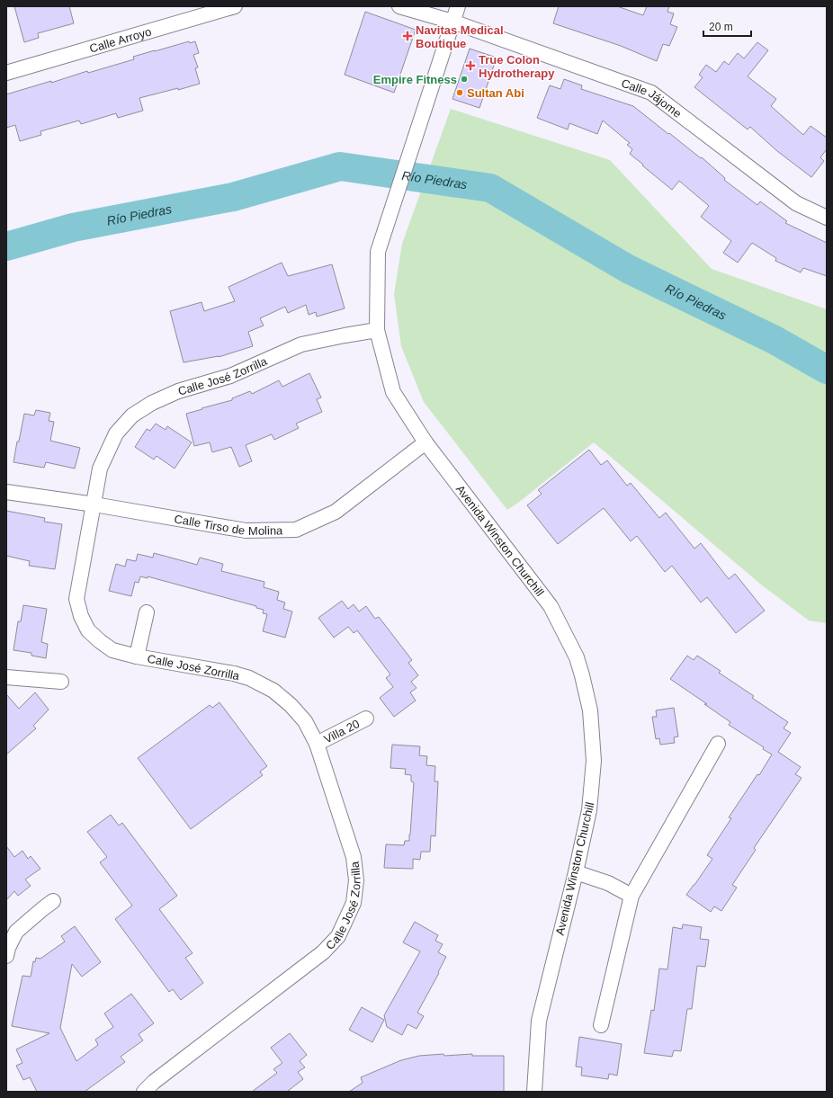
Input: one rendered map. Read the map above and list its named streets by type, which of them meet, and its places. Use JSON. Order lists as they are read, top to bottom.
{
  "streets": {
    "street": [
      "Calle Arroyo",
      "Calle Jájome",
      "Calle José Zorrilla",
      "Calle Tirso de Molina",
      "Avenida Winston Churchill",
      "Villa 20"
    ]
  },
  "crossings": [
    ["Calle Jájome", "Avenida Winston Churchill"],
    ["Calle José Zorrilla", "Calle Tirso de Molina"],
    ["Calle José Zorrilla", "Avenida Winston Churchill"],
    ["Calle José Zorrilla", "Villa 20"],
    ["Calle Tirso de Molina", "Avenida Winston Churchill"]
  ],
  "water": ["Río Piedras"],
  "places": {
    "health": ["Navitas Medical Boutique", "True Colon Hydrotherapy"],
    "other": ["Empire Fitness", "Sultan Abi"]
  },
  "scale_bar": "20 m"
}
